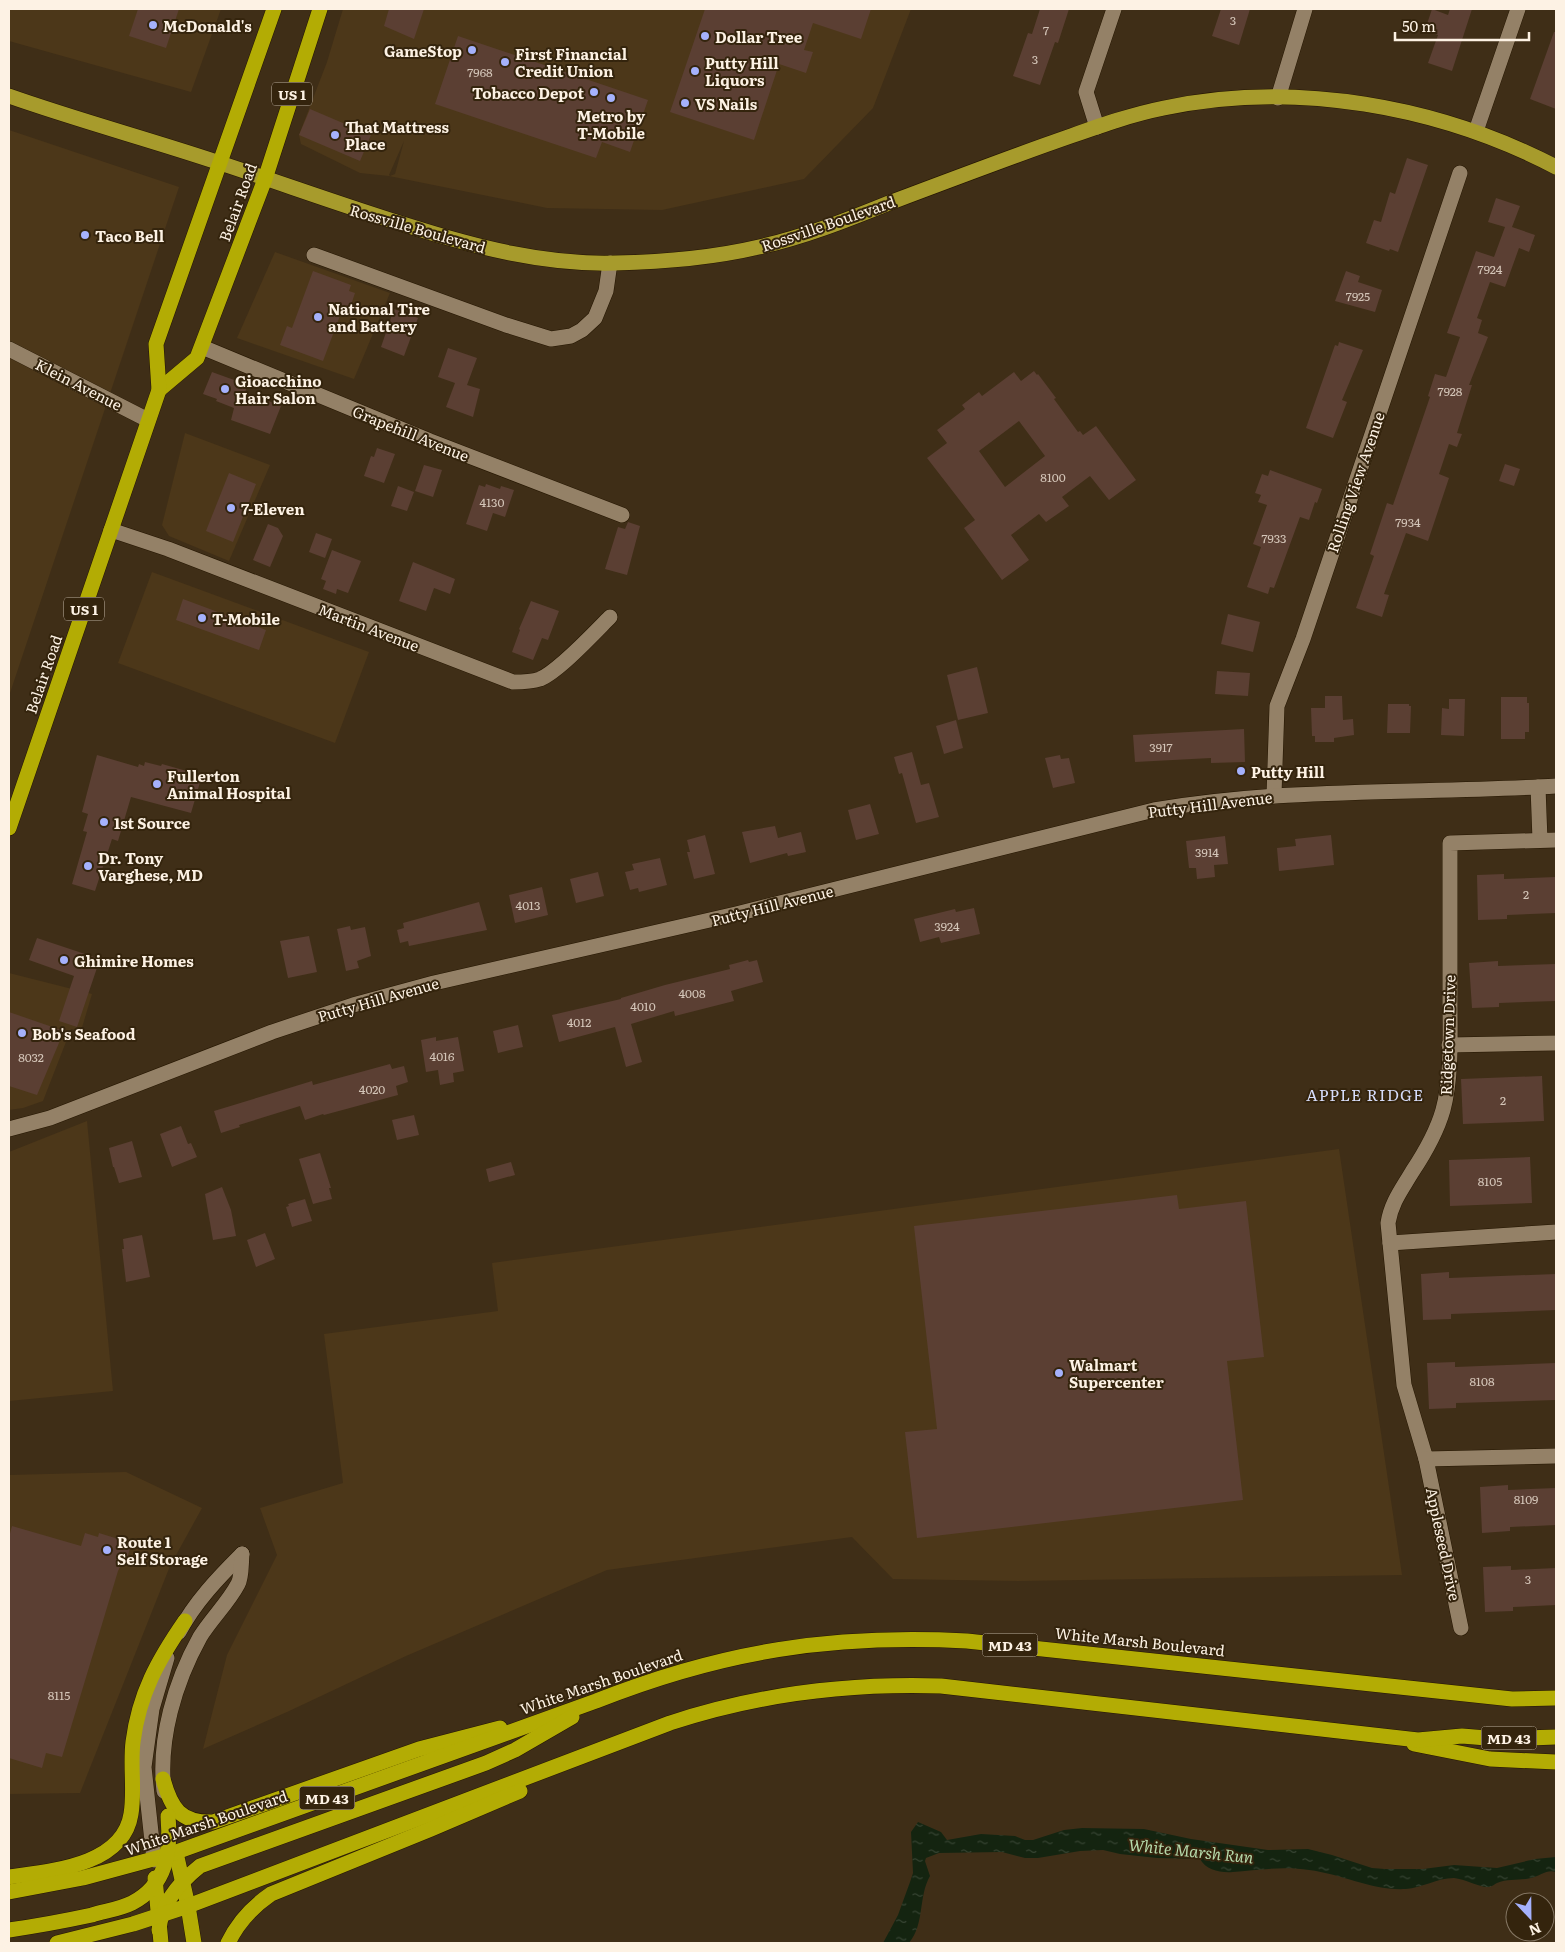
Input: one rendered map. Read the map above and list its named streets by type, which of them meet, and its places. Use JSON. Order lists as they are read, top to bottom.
{
  "streets": {
    "highway": [
      "US 1",
      "Belair Road",
      "White Marsh Boulevard",
      "MD 43"
    ],
    "main road": ["Rossville Boulevard"],
    "street": [
      "Klein Avenue",
      "Grapehill Avenue",
      "Rolling View Avenue",
      "Martin Avenue",
      "Putty Hill Avenue",
      "Ridgetown Drive",
      "Appleseed Drive"
    ]
  },
  "crossings": [
    ["Belair Road", "Rossville Boulevard"],
    ["Belair Road", "Klein Avenue"],
    ["Belair Road", "Grapehill Avenue"],
    ["Belair Road", "Martin Avenue"],
    ["Rolling View Avenue", "Putty Hill Avenue"],
    ["Ridgetown Drive", "Appleseed Drive"]
  ],
  "districts": ["APPLE RIDGE"],
  "water": ["White Marsh Run"],
  "places": [
    "McDonald's",
    "Dollar Tree",
    "GameStop",
    "First Financial Credit Union",
    "Putty Hill Liquors",
    "Tobacco Depot",
    "Metro by T-Mobile",
    "VS Nails",
    "That Mattress Place",
    "Taco Bell",
    "National Tire and Battery",
    "Gioacchino Hair Salon",
    "7-Eleven",
    "T-Mobile",
    "Putty Hill",
    "Fullerton Animal Hospital",
    "1st Source",
    "Dr. Tony Varghese, MD",
    "Ghimire Homes",
    "Bob's Seafood",
    "Walmart Supercenter",
    "Route 1 Self Storage"
  ],
  "house_numbers": [
    "3",
    "7",
    "3",
    "7968",
    "7924",
    "7925",
    "7928",
    "8100",
    "4130",
    "7934",
    "7933",
    "3917",
    "3914",
    "2",
    "4013",
    "3924",
    "4008",
    "4010",
    "4012",
    "4016",
    "8032",
    "4020",
    "2",
    "8105",
    "8108",
    "8109",
    "3",
    "8115"
  ],
  "scale_bar": "50 m",
  "north": "bottom"
}
